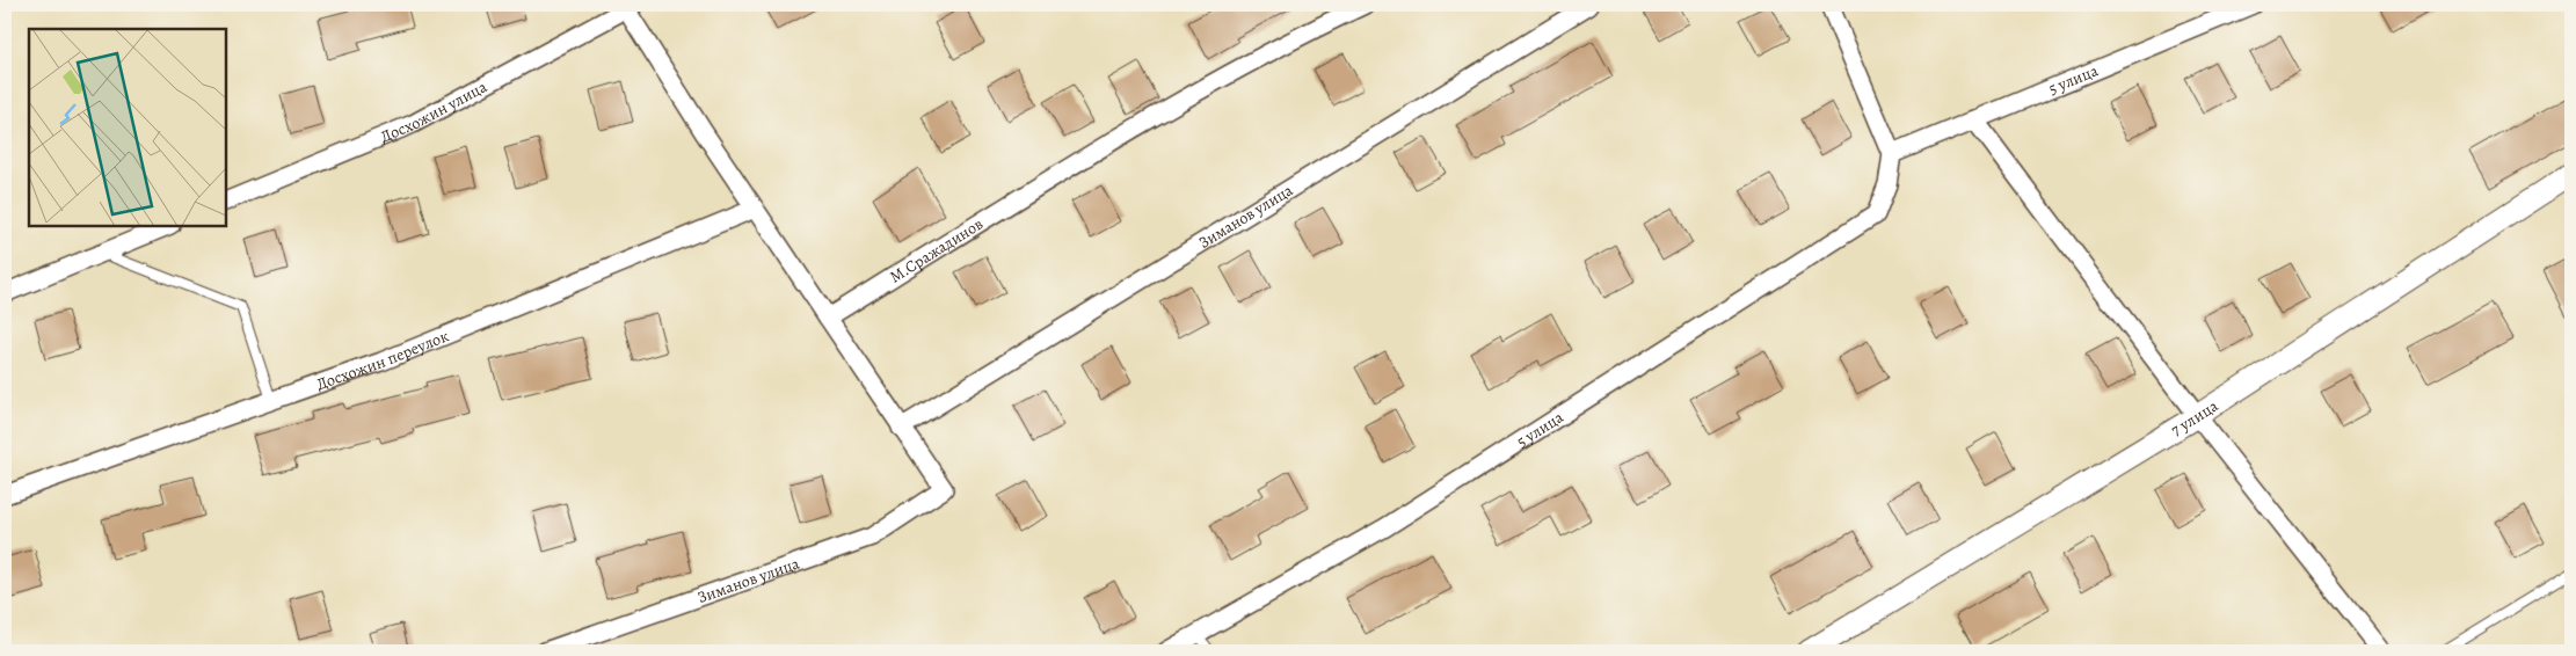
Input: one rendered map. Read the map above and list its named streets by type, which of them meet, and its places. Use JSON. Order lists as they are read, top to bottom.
{
  "streets": {
    "street": [
      "5 улица",
      "Досхожин улица",
      "Зиманов улица",
      "М.Сражадинов",
      "Досхожин переулок",
      "7 улица"
    ]
  }
}
